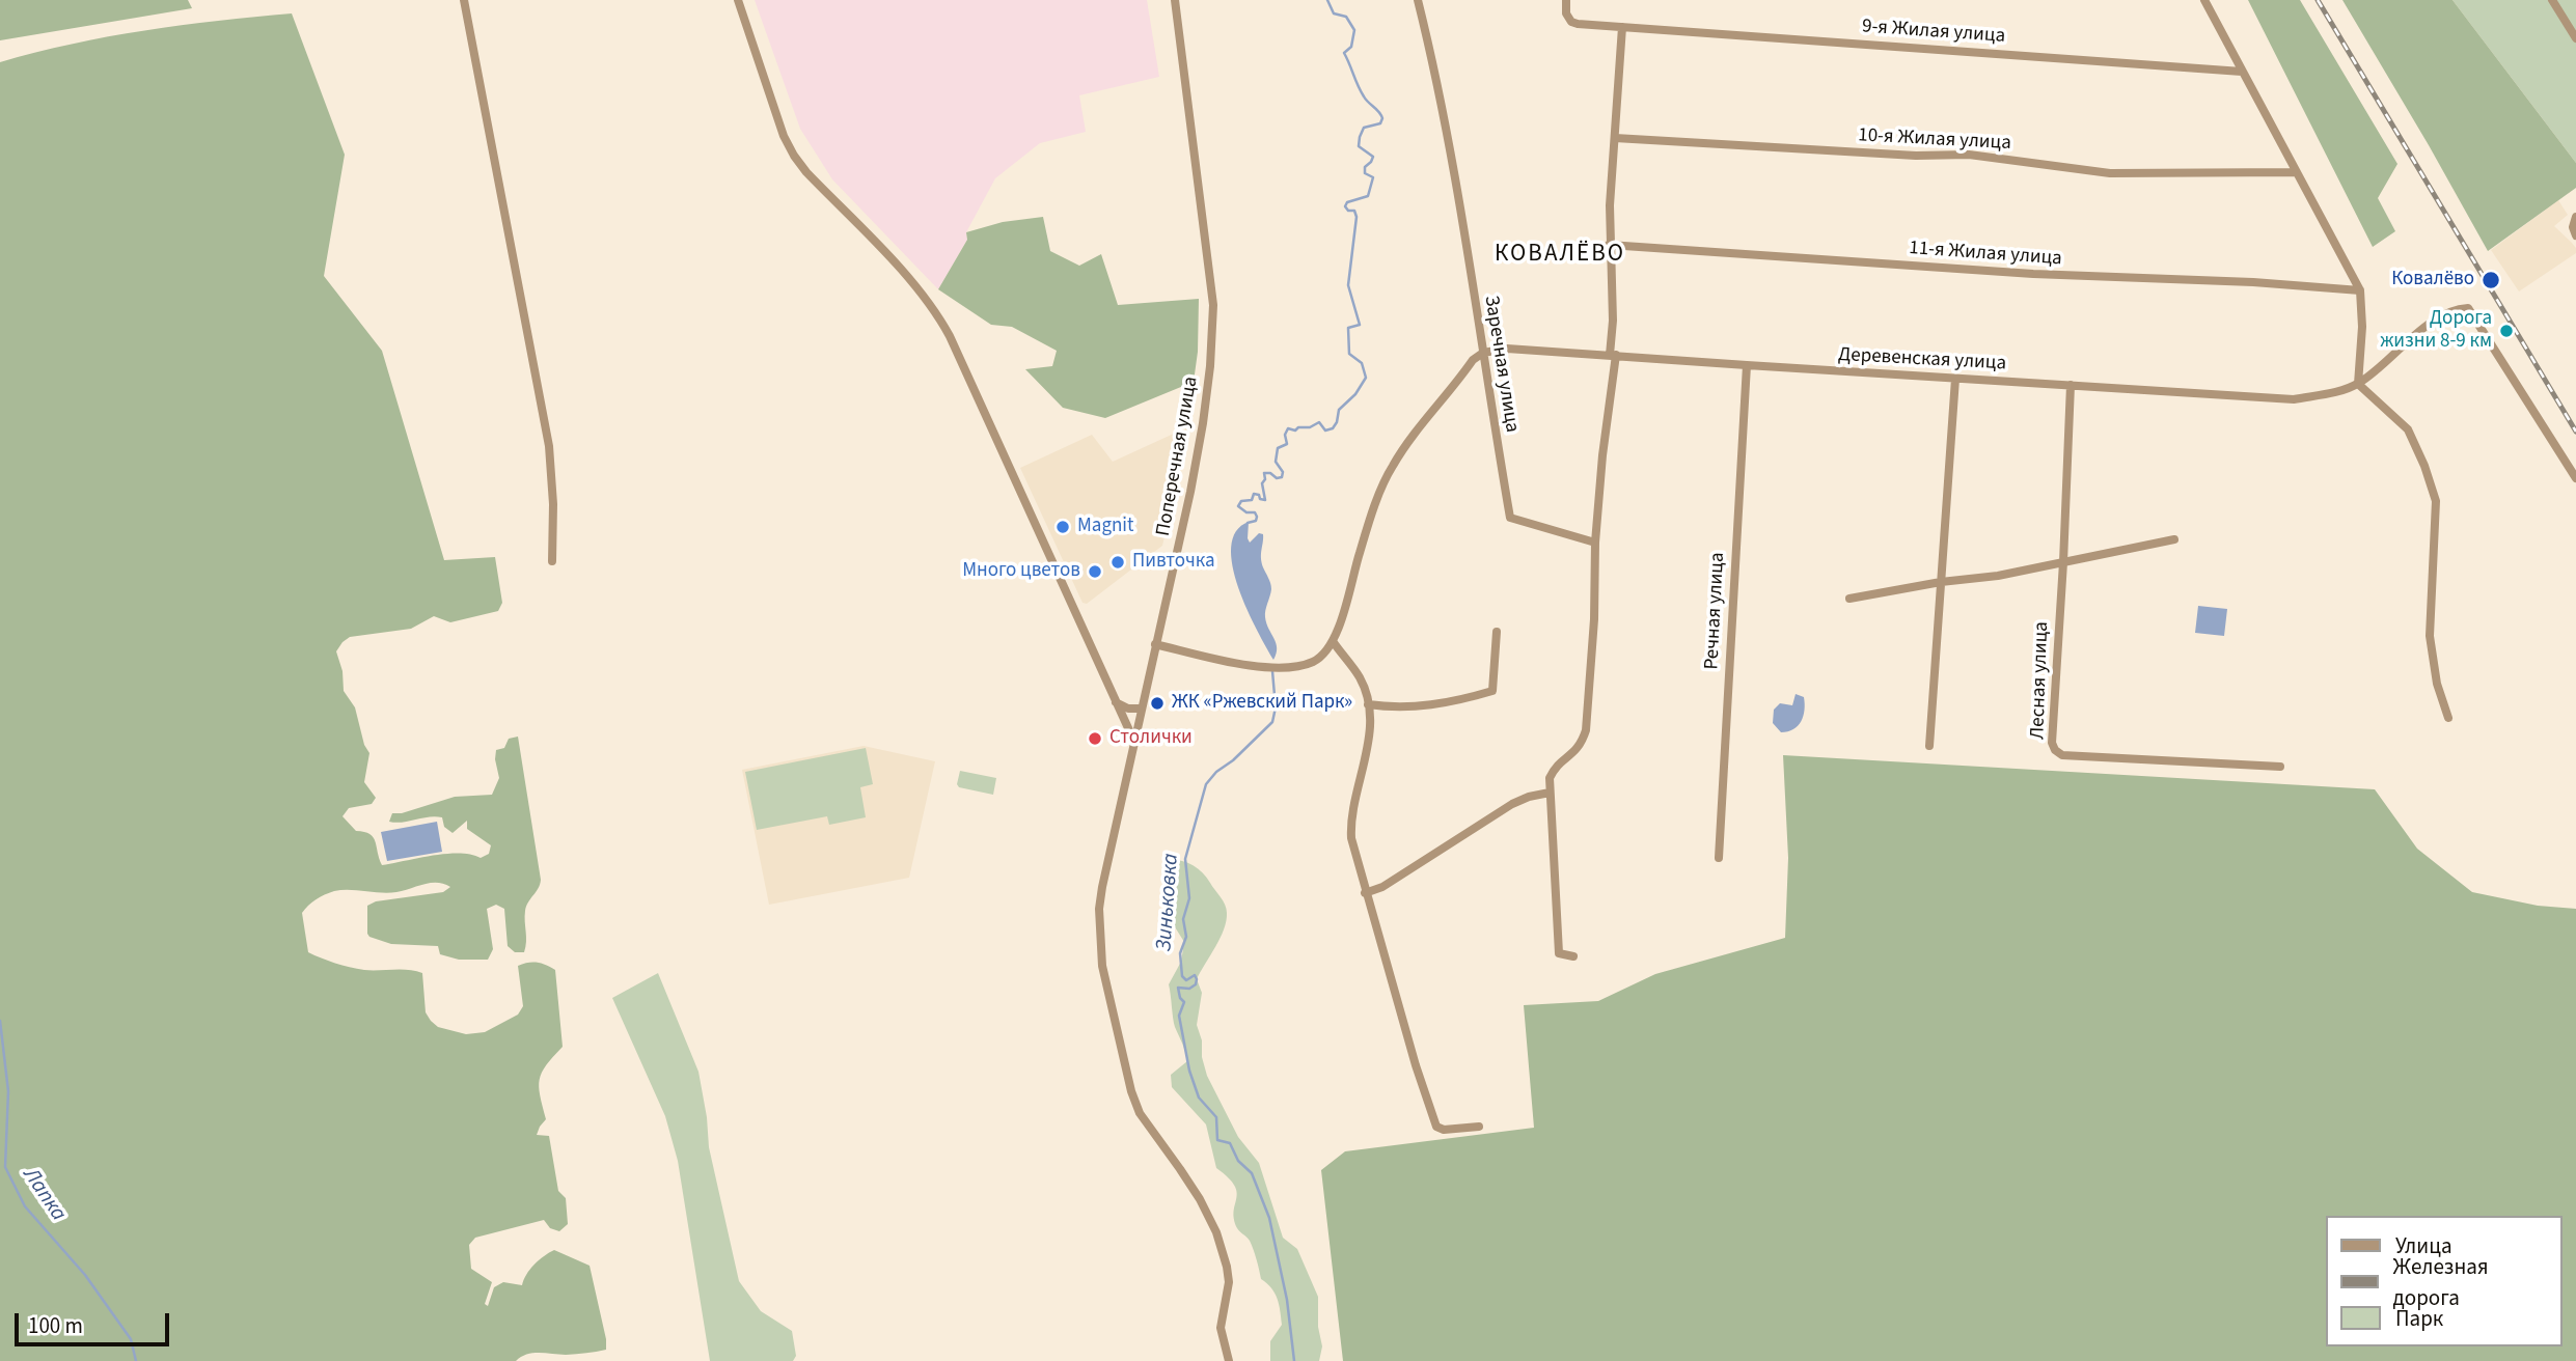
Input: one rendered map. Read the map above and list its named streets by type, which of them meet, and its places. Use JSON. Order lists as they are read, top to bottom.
{
  "streets": {
    "street": [
      "9-я Жилая улица",
      "10-я Жилая улица",
      "11-я Жилая улица",
      "Деревенская улица",
      "Заречная улица",
      "Поперечная улица",
      "Речная улица",
      "Лесная улица"
    ]
  },
  "crossings": [
    ["Деревенская улица", "Заречная улица"],
    ["Деревенская улица", "Речная улица"],
    ["Деревенская улица", "Лесная улица"]
  ],
  "districts": ["КОВАЛЁВО"],
  "water": ["Зиньковка", "Лапка"],
  "places": [
    "Ковалёво",
    "Дорога жизни 8-9 км",
    "Magnit",
    "Пивточка",
    "Много цветов",
    "ЖК «Ржевский Парк»",
    "Столички"
  ],
  "legend": ["Улица", "Железная дорога", "Парк"],
  "scale_bar": "100 m"
}
